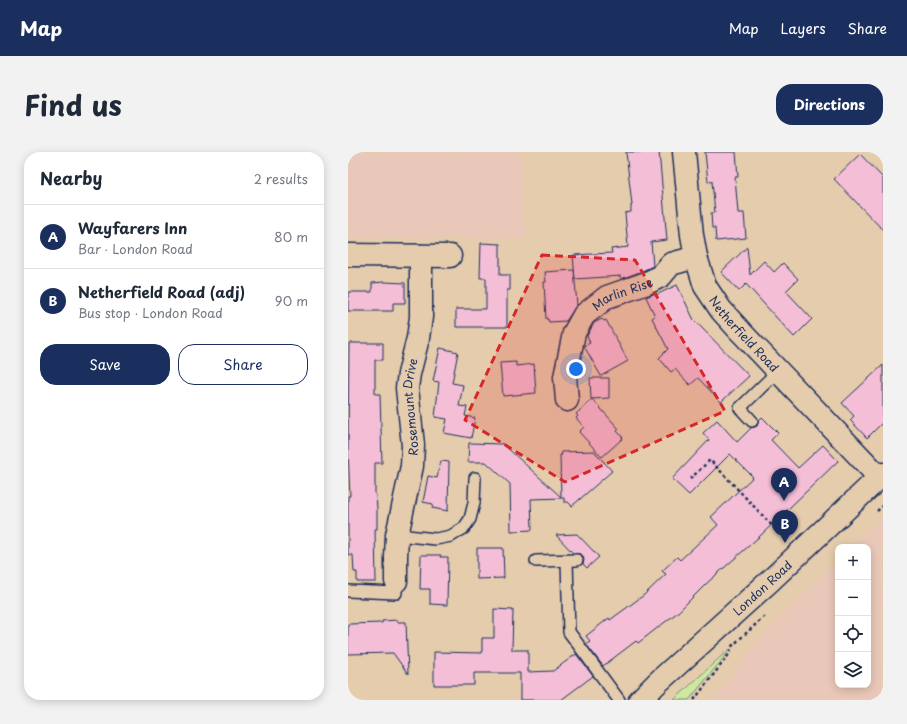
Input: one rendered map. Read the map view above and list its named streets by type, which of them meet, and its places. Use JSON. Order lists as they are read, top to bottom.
{
  "streets": {
    "street": [
      "Marlin Rise",
      "Netherfield Road",
      "Rosemount Drive",
      "London Road"
    ]
  },
  "crossings": [
    ["Marlin Rise", "Netherfield Road"],
    ["Netherfield Road", "London Road"]
  ],
  "page": {
    "header": "Map",
    "nav": ["Map", "Layers", "Share"],
    "title": "Find us",
    "buttons": [
      "Directions",
      ["Save", "Share"]
    ],
    "heading": ["Nearby", "2 results"],
    "list": [
      {
        "mark": "A",
        "name": "Wayfarers Inn",
        "note": "Bar · London Road",
        "value": "80 m"
      },
      {
        "mark": "B",
        "name": "Netherfield Road (adj)",
        "note": "Bus stop · London Road",
        "value": "90 m"
      }
    ],
    "pins": ["A", "B"],
    "map_buttons": ["+", "−"]
  }
}
